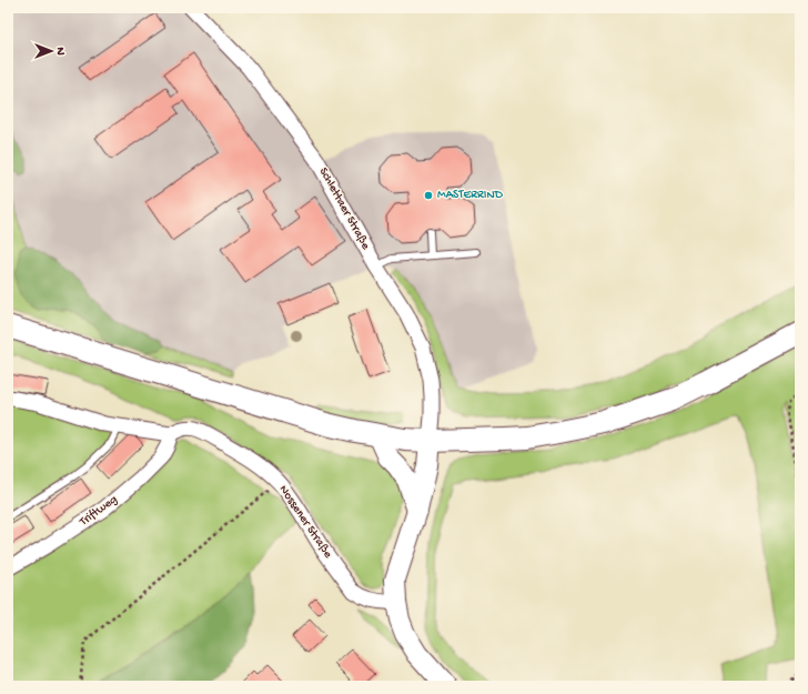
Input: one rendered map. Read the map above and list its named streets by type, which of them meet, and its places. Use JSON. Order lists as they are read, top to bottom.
{
  "streets": {
    "street": ["Schlettaer Straße", "Triftweg", "Nossener Straße"]
  },
  "crossings": [
    ["Triftweg", "Nossener Straße"]
  ],
  "places": ["MASTERRIND"],
  "north": "right"
}
